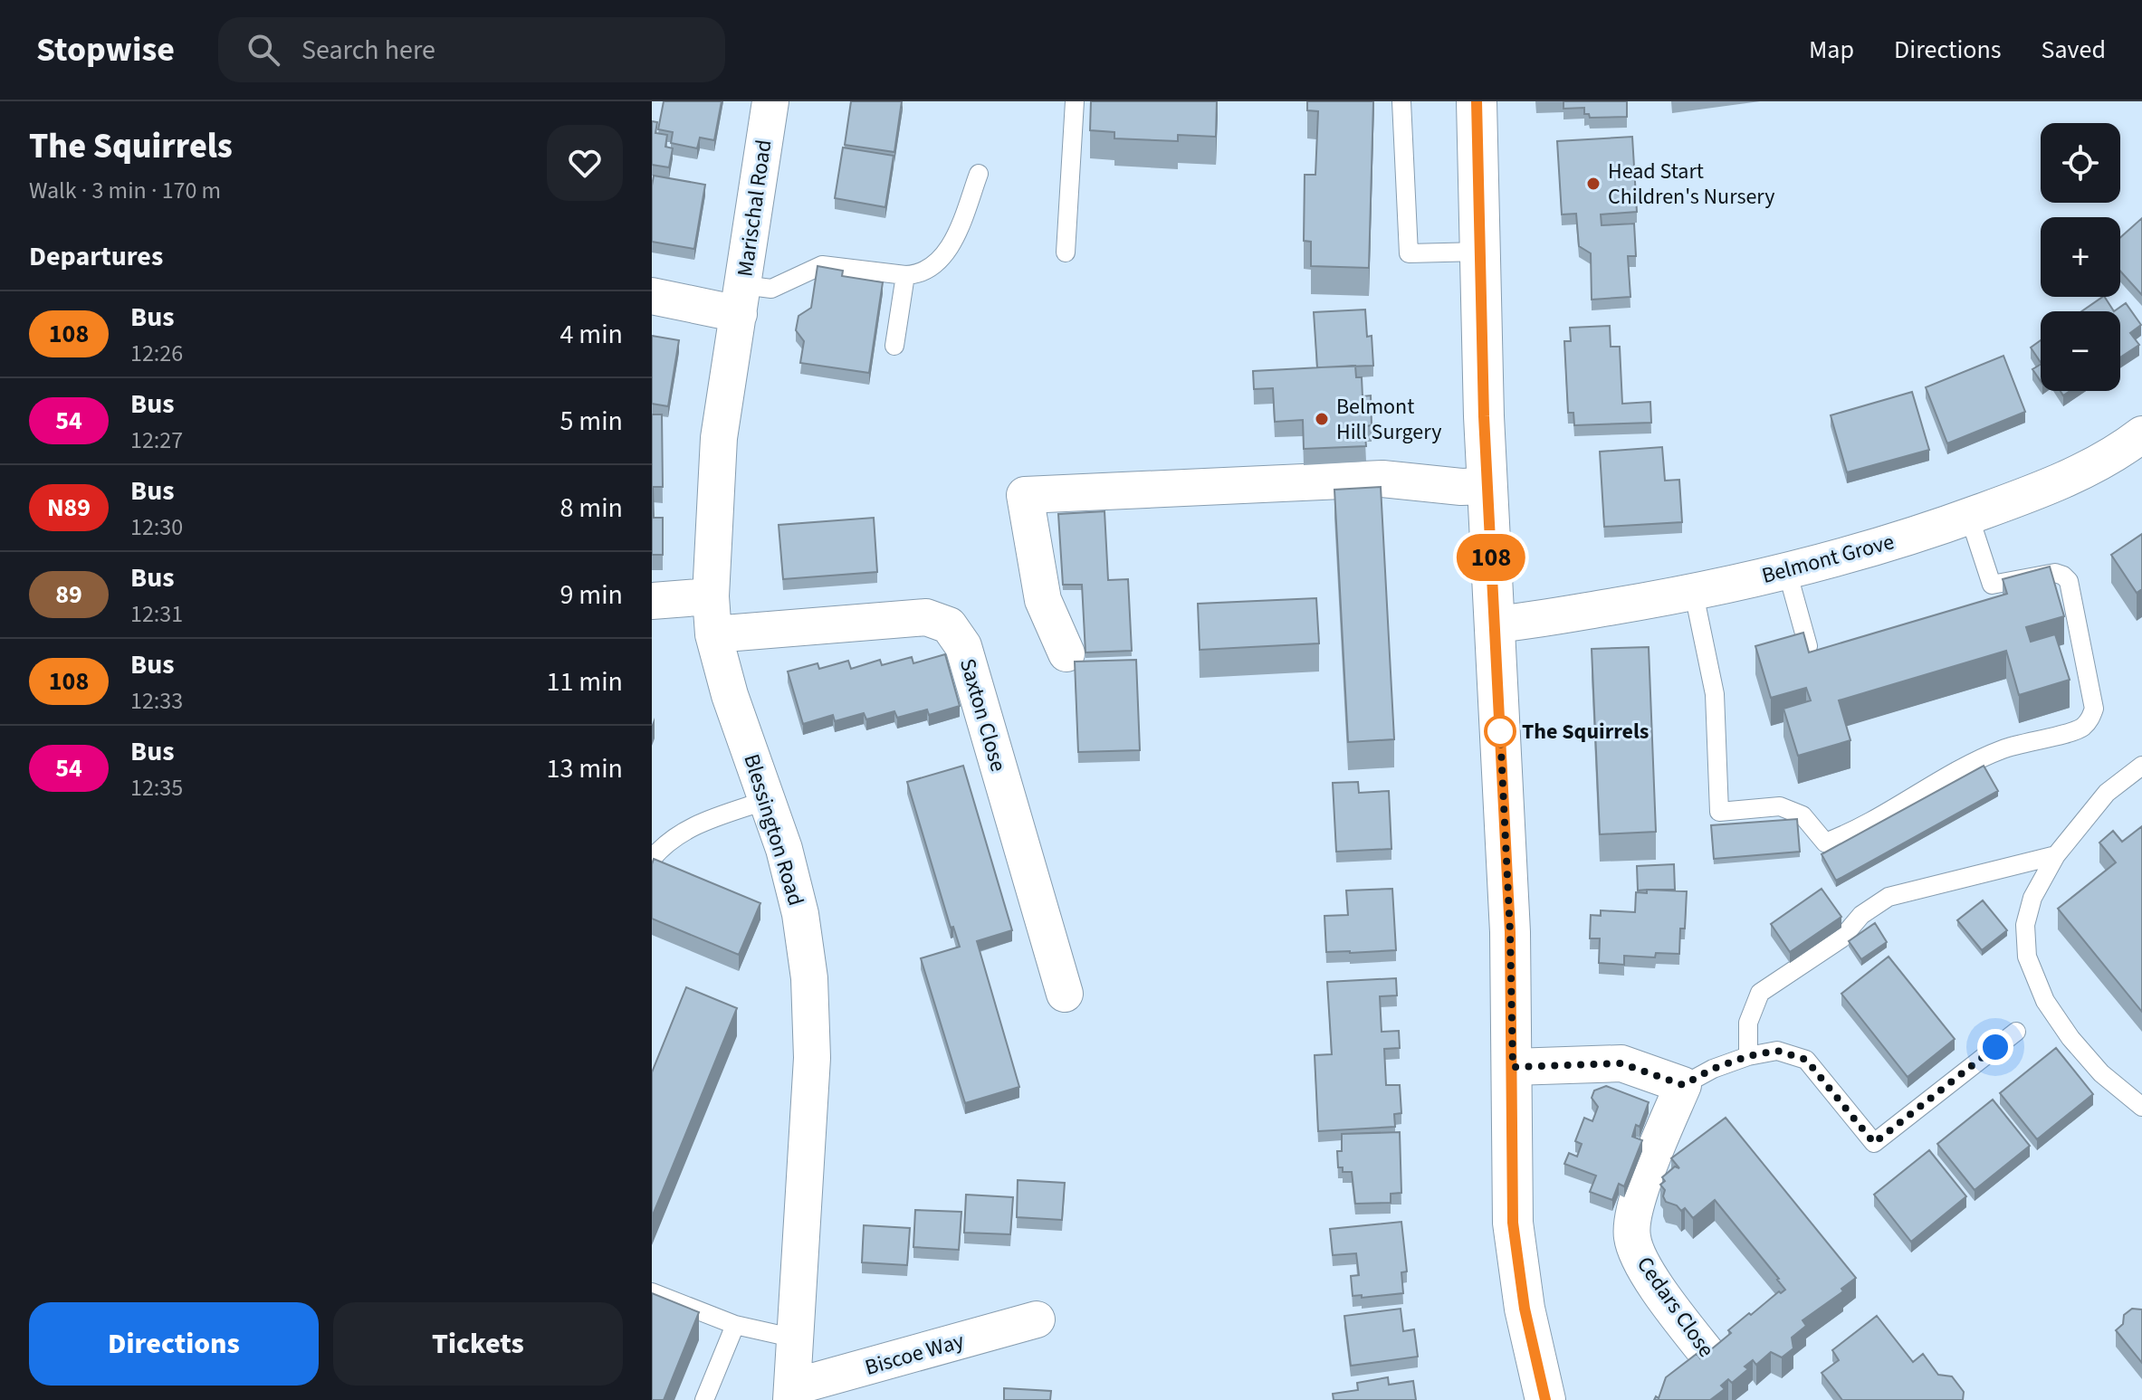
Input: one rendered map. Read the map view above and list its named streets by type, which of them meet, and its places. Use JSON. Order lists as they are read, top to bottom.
{
  "streets": {
    "street": [
      "Marischal Road",
      "Belmont Grove",
      "Saxton Close",
      "Blessington Road",
      "Cedars Close",
      "Biscoe Way"
    ]
  },
  "crossings": [
    ["Marischal Road", "Blessington Road"],
    ["Saxton Close", "Blessington Road"],
    ["Blessington Road", "Biscoe Way"]
  ],
  "places": ["Head Start Children's Nursery", "Belmont Hill Surgery", "The Squirrels"],
  "lines": ["bus line 108"],
  "page": {
    "header": "Stopwise",
    "search": "Search here",
    "nav": ["Map", "Directions", "Saved"],
    "heading": [
      ["The Squirrels", "Walk · 3 min · 170 m"],
      "Departures"
    ],
    "on_map": "108",
    "map_buttons": ["+", "−"],
    "list": [
      {
        "mark": "108",
        "name": "Bus",
        "note": "12:26",
        "value": "4 min"
      },
      {
        "mark": "54",
        "name": "Bus",
        "note": "12:27",
        "value": "5 min"
      },
      {
        "mark": "N89",
        "name": "Bus",
        "note": "12:30",
        "value": "8 min"
      },
      {
        "mark": "89",
        "name": "Bus",
        "note": "12:31",
        "value": "9 min"
      },
      {
        "mark": "108",
        "name": "Bus",
        "note": "12:33",
        "value": "11 min"
      },
      {
        "mark": "54",
        "name": "Bus",
        "note": "12:35",
        "value": "13 min"
      }
    ],
    "buttons": ["Directions", "Tickets"]
  }
}
